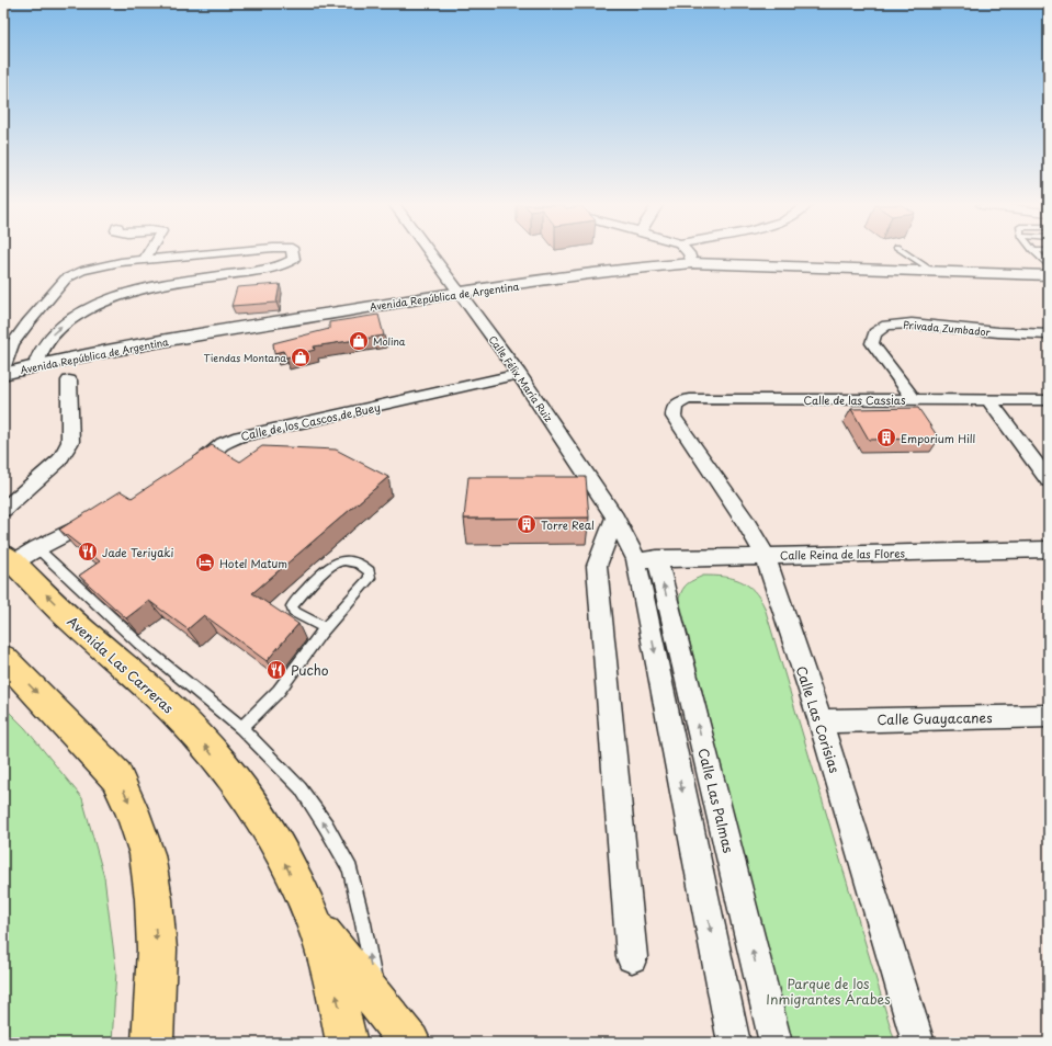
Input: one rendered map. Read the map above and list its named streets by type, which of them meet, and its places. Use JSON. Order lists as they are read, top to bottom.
{
  "streets": {
    "main road": ["Avenida República de Argentina", "Avenida Las Carreras"],
    "street": [
      "Privada Zumbador",
      "Calle Félix María Ruiz",
      "Calle de las Cassias",
      "Calle de los Cascos de Buey",
      "Calle Reina de las Flores",
      "Calle Guayacanes",
      "Calle Las Corisias",
      "Calle Las Palmas"
    ]
  },
  "crossings": [
    ["Avenida República de Argentina", "Calle Félix María Ruiz"],
    ["Privada Zumbador", "Calle de las Cassias"],
    ["Calle Félix María Ruiz", "Calle de los Cascos de Buey"],
    ["Calle Félix María Ruiz", "Calle Reina de las Flores"],
    ["Calle Félix María Ruiz", "Calle Las Palmas"],
    ["Calle de las Cassias", "Calle Las Corisias"],
    ["Calle Reina de las Flores", "Calle Las Corisias"],
    ["Calle Reina de las Flores", "Calle Las Palmas"],
    ["Calle Guayacanes", "Calle Las Corisias"]
  ],
  "parks": ["Parque de los Inmigrantes Árabes"],
  "places": {
    "shop": ["Molina", "Tiendas Montana"],
    "building": ["Emporium Hill", "Torre Real"],
    "restaurant": ["Jade Teriyaki", "Pucho"],
    "hotel": ["Hotel Matum"]
  }
}
